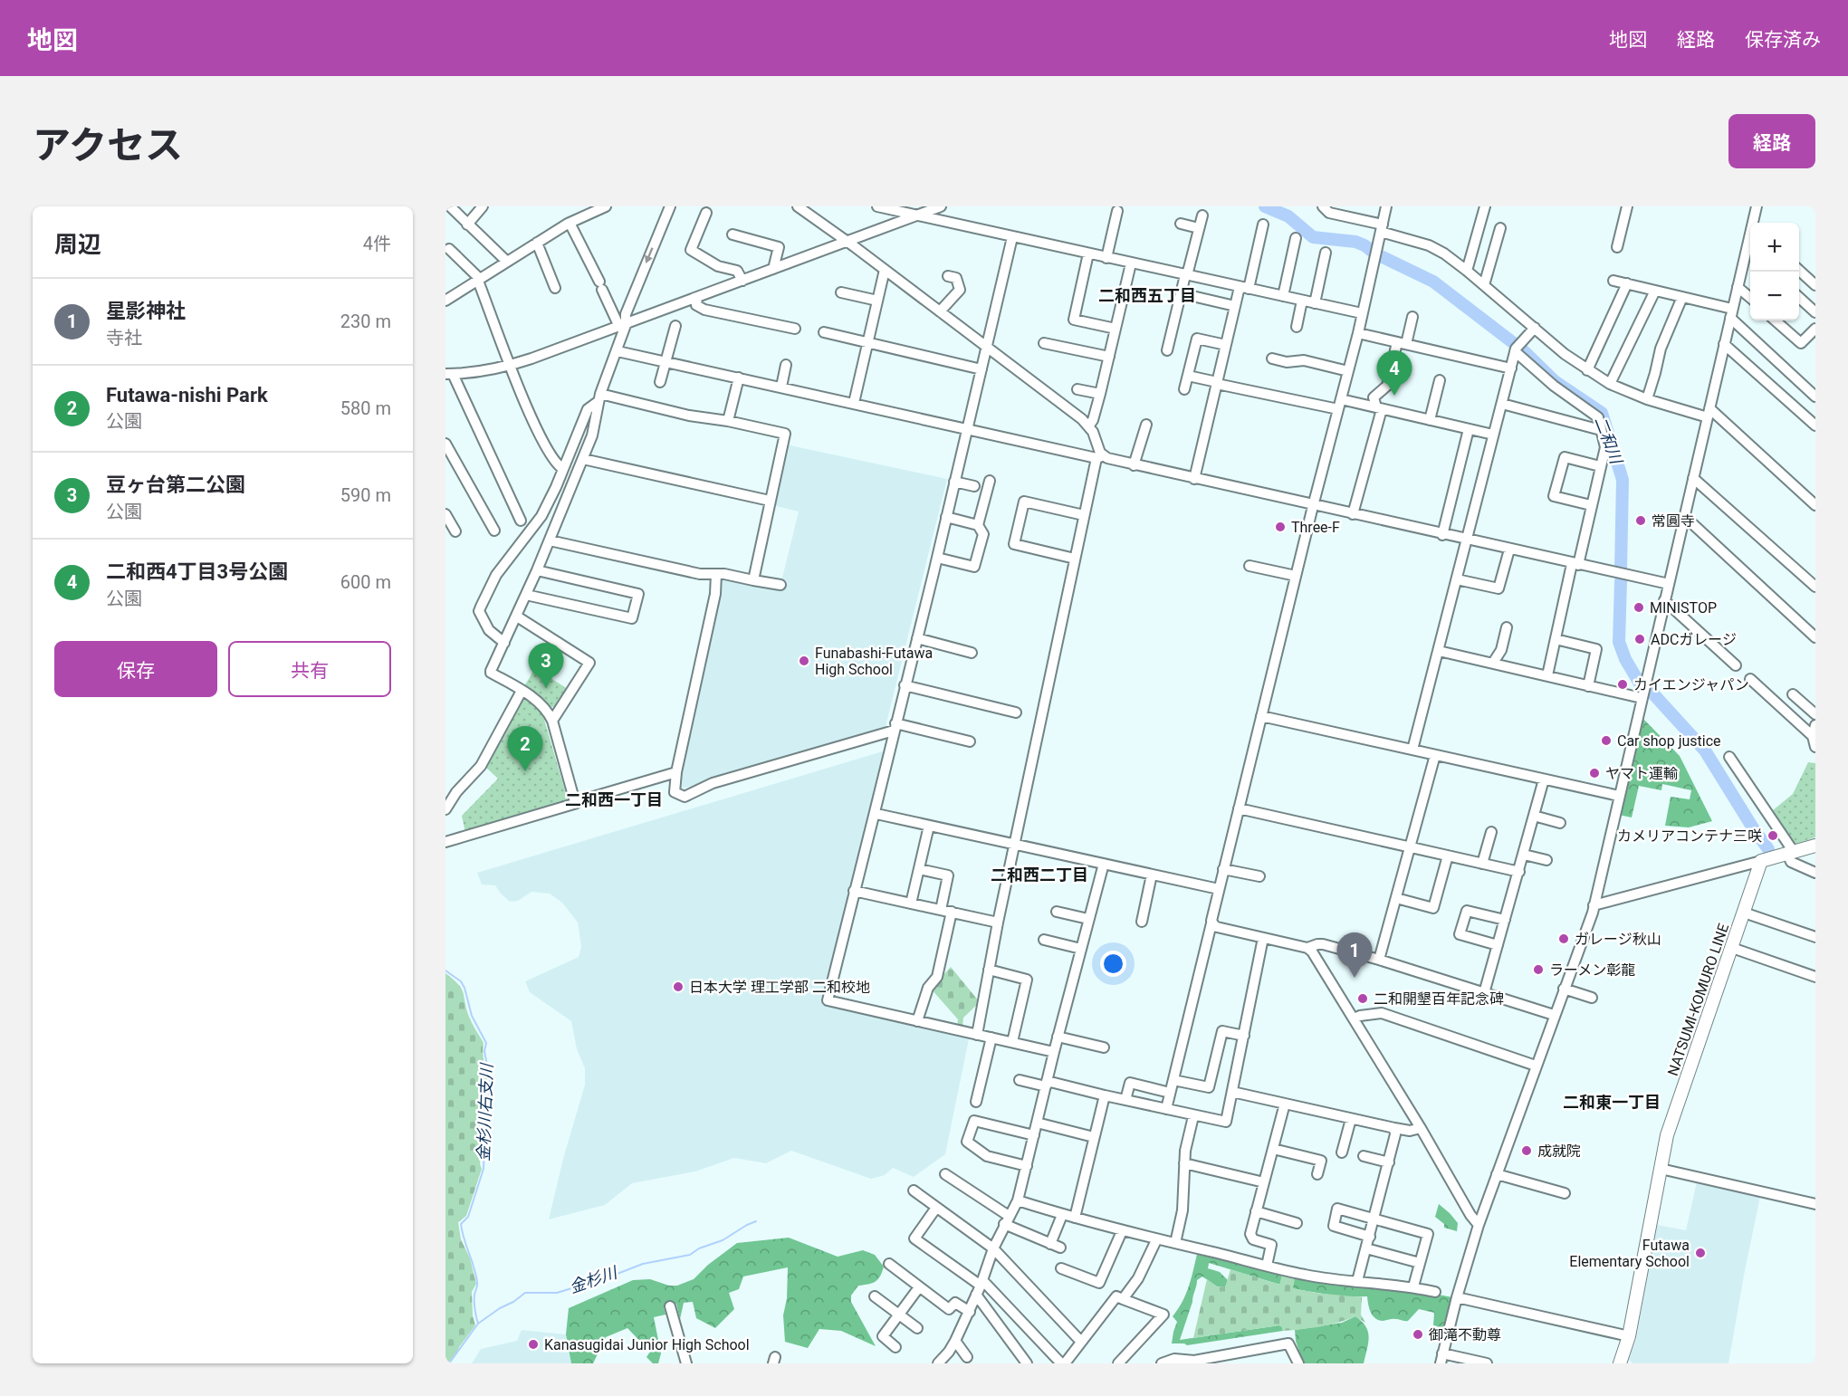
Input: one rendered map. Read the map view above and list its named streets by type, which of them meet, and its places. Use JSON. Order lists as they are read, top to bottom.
{
  "streets": {
    "main road": ["NATSUMI-KOMURO LINE"]
  },
  "districts": [
    "二和西五丁目",
    "二和西一丁目",
    "二和西二丁目",
    "二和東一丁目"
  ],
  "water": ["二和川", "金杉川右支川", "金杉川"],
  "places": [
    "常圓寺",
    "Three-F",
    "MINISTOP",
    "ADCガレージ",
    "Funabashi-Futawa High School",
    "カイエンジャパン",
    "Car shop justice",
    "ヤマト運輸",
    "カメリアコンテナ三咲",
    "ガレージ秋山",
    "ラーメン彰龍",
    "日本大学 理工学部 二和校地",
    "二和開墾百年記念碑",
    "成就院",
    "Futawa Elementary School",
    "御滝不動尊",
    "Kanasugidai Junior High School"
  ],
  "page": {
    "header": "地図",
    "nav": ["地図", "経路", "保存済み"],
    "title": "アクセス",
    "buttons": [
      "経路",
      ["保存", "共有"]
    ],
    "heading": ["周辺", "4件"],
    "map_buttons": ["+", "−"],
    "list": [
      {
        "mark": "1",
        "name": "星影神社",
        "note": "寺社",
        "value": "230 m"
      },
      {
        "mark": "2",
        "name": "Futawa-nishi Park",
        "note": "公園",
        "value": "580 m"
      },
      {
        "mark": "3",
        "name": "豆ヶ台第二公園",
        "note": "公園",
        "value": "590 m"
      },
      {
        "mark": "4",
        "name": "二和西4丁目3号公園",
        "note": "公園",
        "value": "600 m"
      }
    ],
    "pins": [
      "4",
      "3",
      "2",
      "1"
    ]
  }
}
